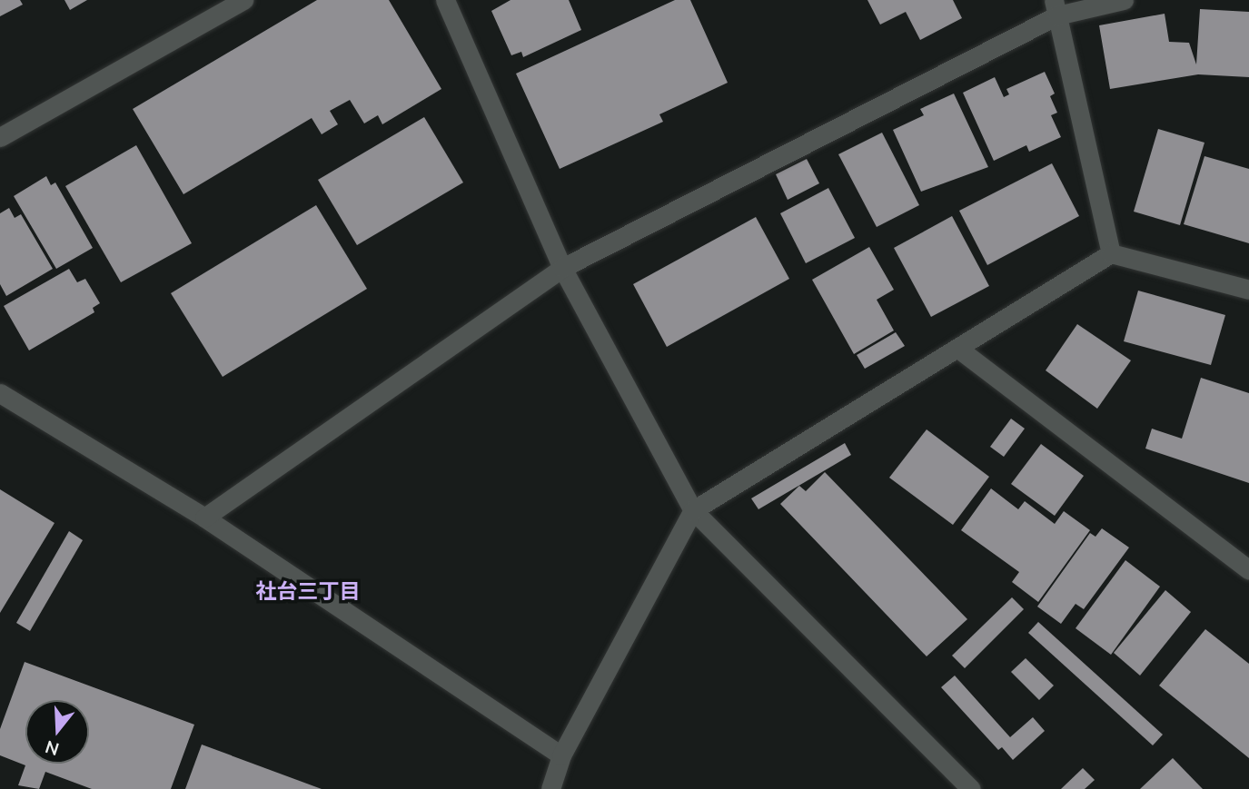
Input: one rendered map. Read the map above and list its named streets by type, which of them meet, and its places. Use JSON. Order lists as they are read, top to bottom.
{
  "districts": ["社台三丁目"],
  "north": "bottom"
}
